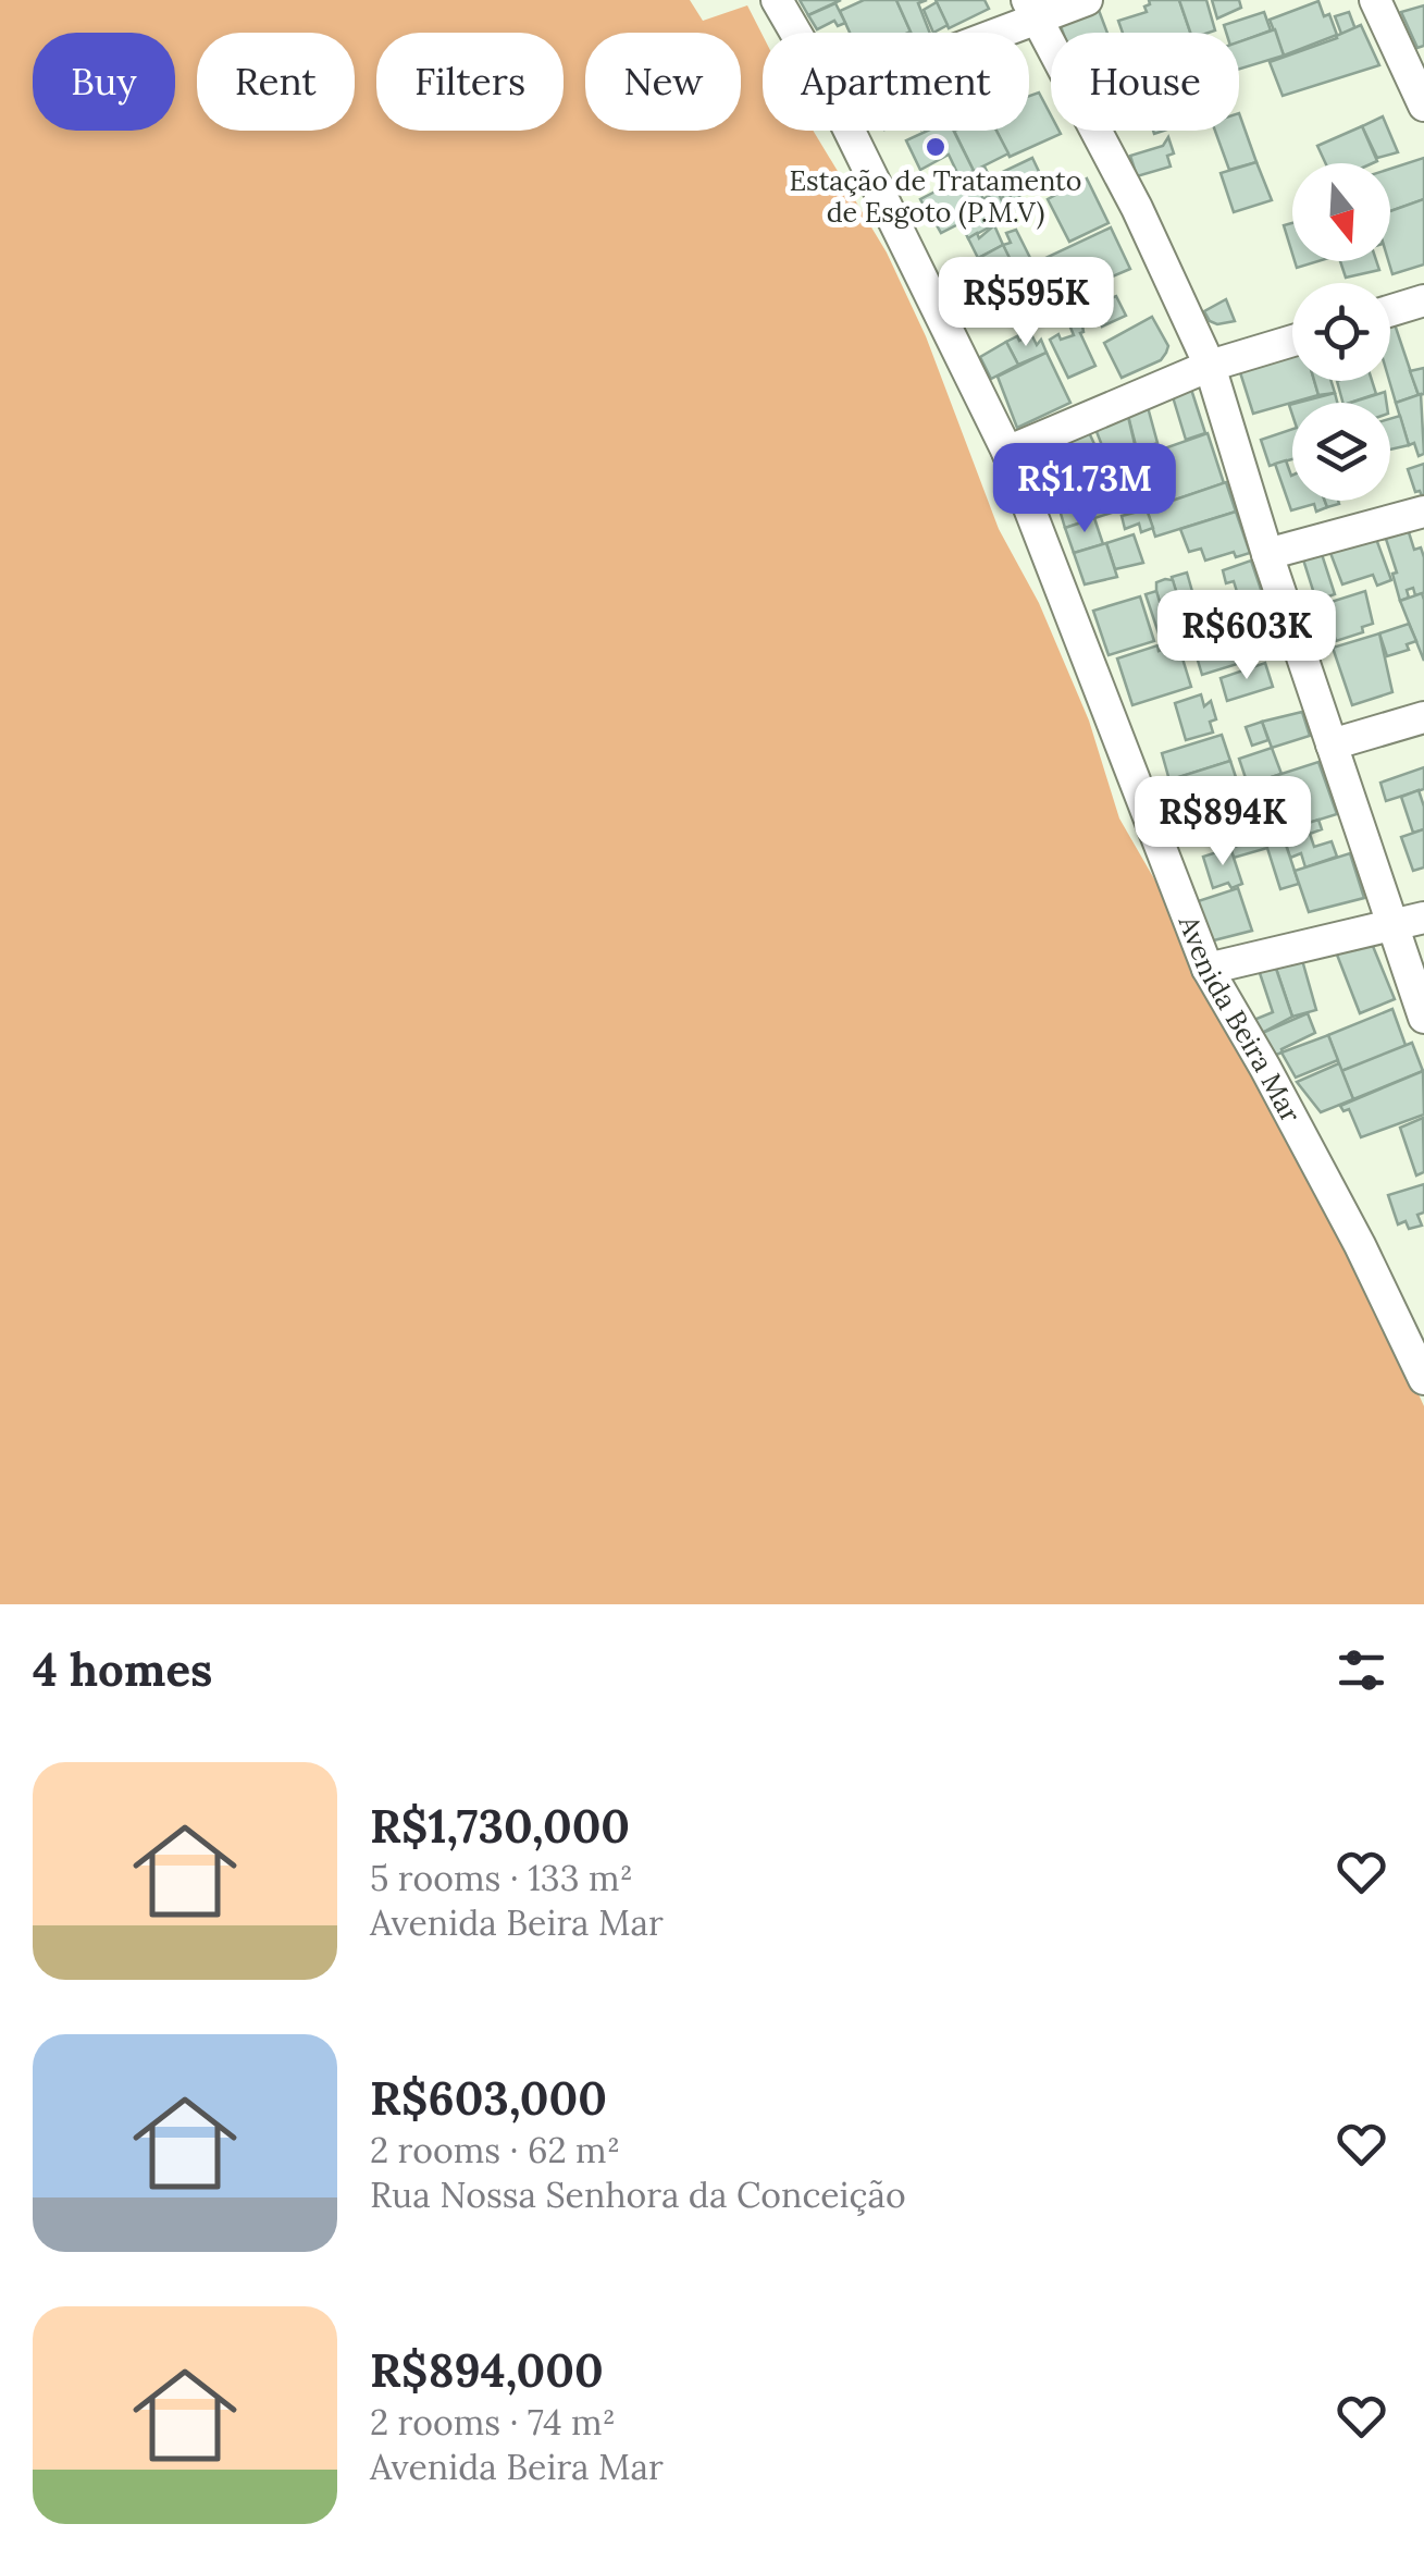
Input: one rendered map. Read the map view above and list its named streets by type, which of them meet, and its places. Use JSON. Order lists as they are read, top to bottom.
{
  "streets": {
    "street": ["Avenida Beira Mar"]
  },
  "places": ["Estação de Tratamento de Esgoto (P.M.V)"],
  "north": "bottom",
  "page": {
    "chip": [
      "Buy",
      "Rent",
      "Filters",
      "New",
      "Apartment",
      "House"
    ],
    "price": [
      "R$595K",
      "R$1.73M",
      "R$603K",
      "R$894K"
    ],
    "heading": "4 homes",
    "list": [
      {
        "name": "R$1,730,000",
        "note": "5 rooms · 133 m² · Avenida Beira Mar"
      },
      {
        "name": "R$603,000",
        "note": "2 rooms · 62 m² · Rua Nossa Senhora da Conceição"
      },
      {
        "name": "R$894,000",
        "note": "2 rooms · 74 m² · Avenida Beira Mar"
      }
    ]
  }
}
